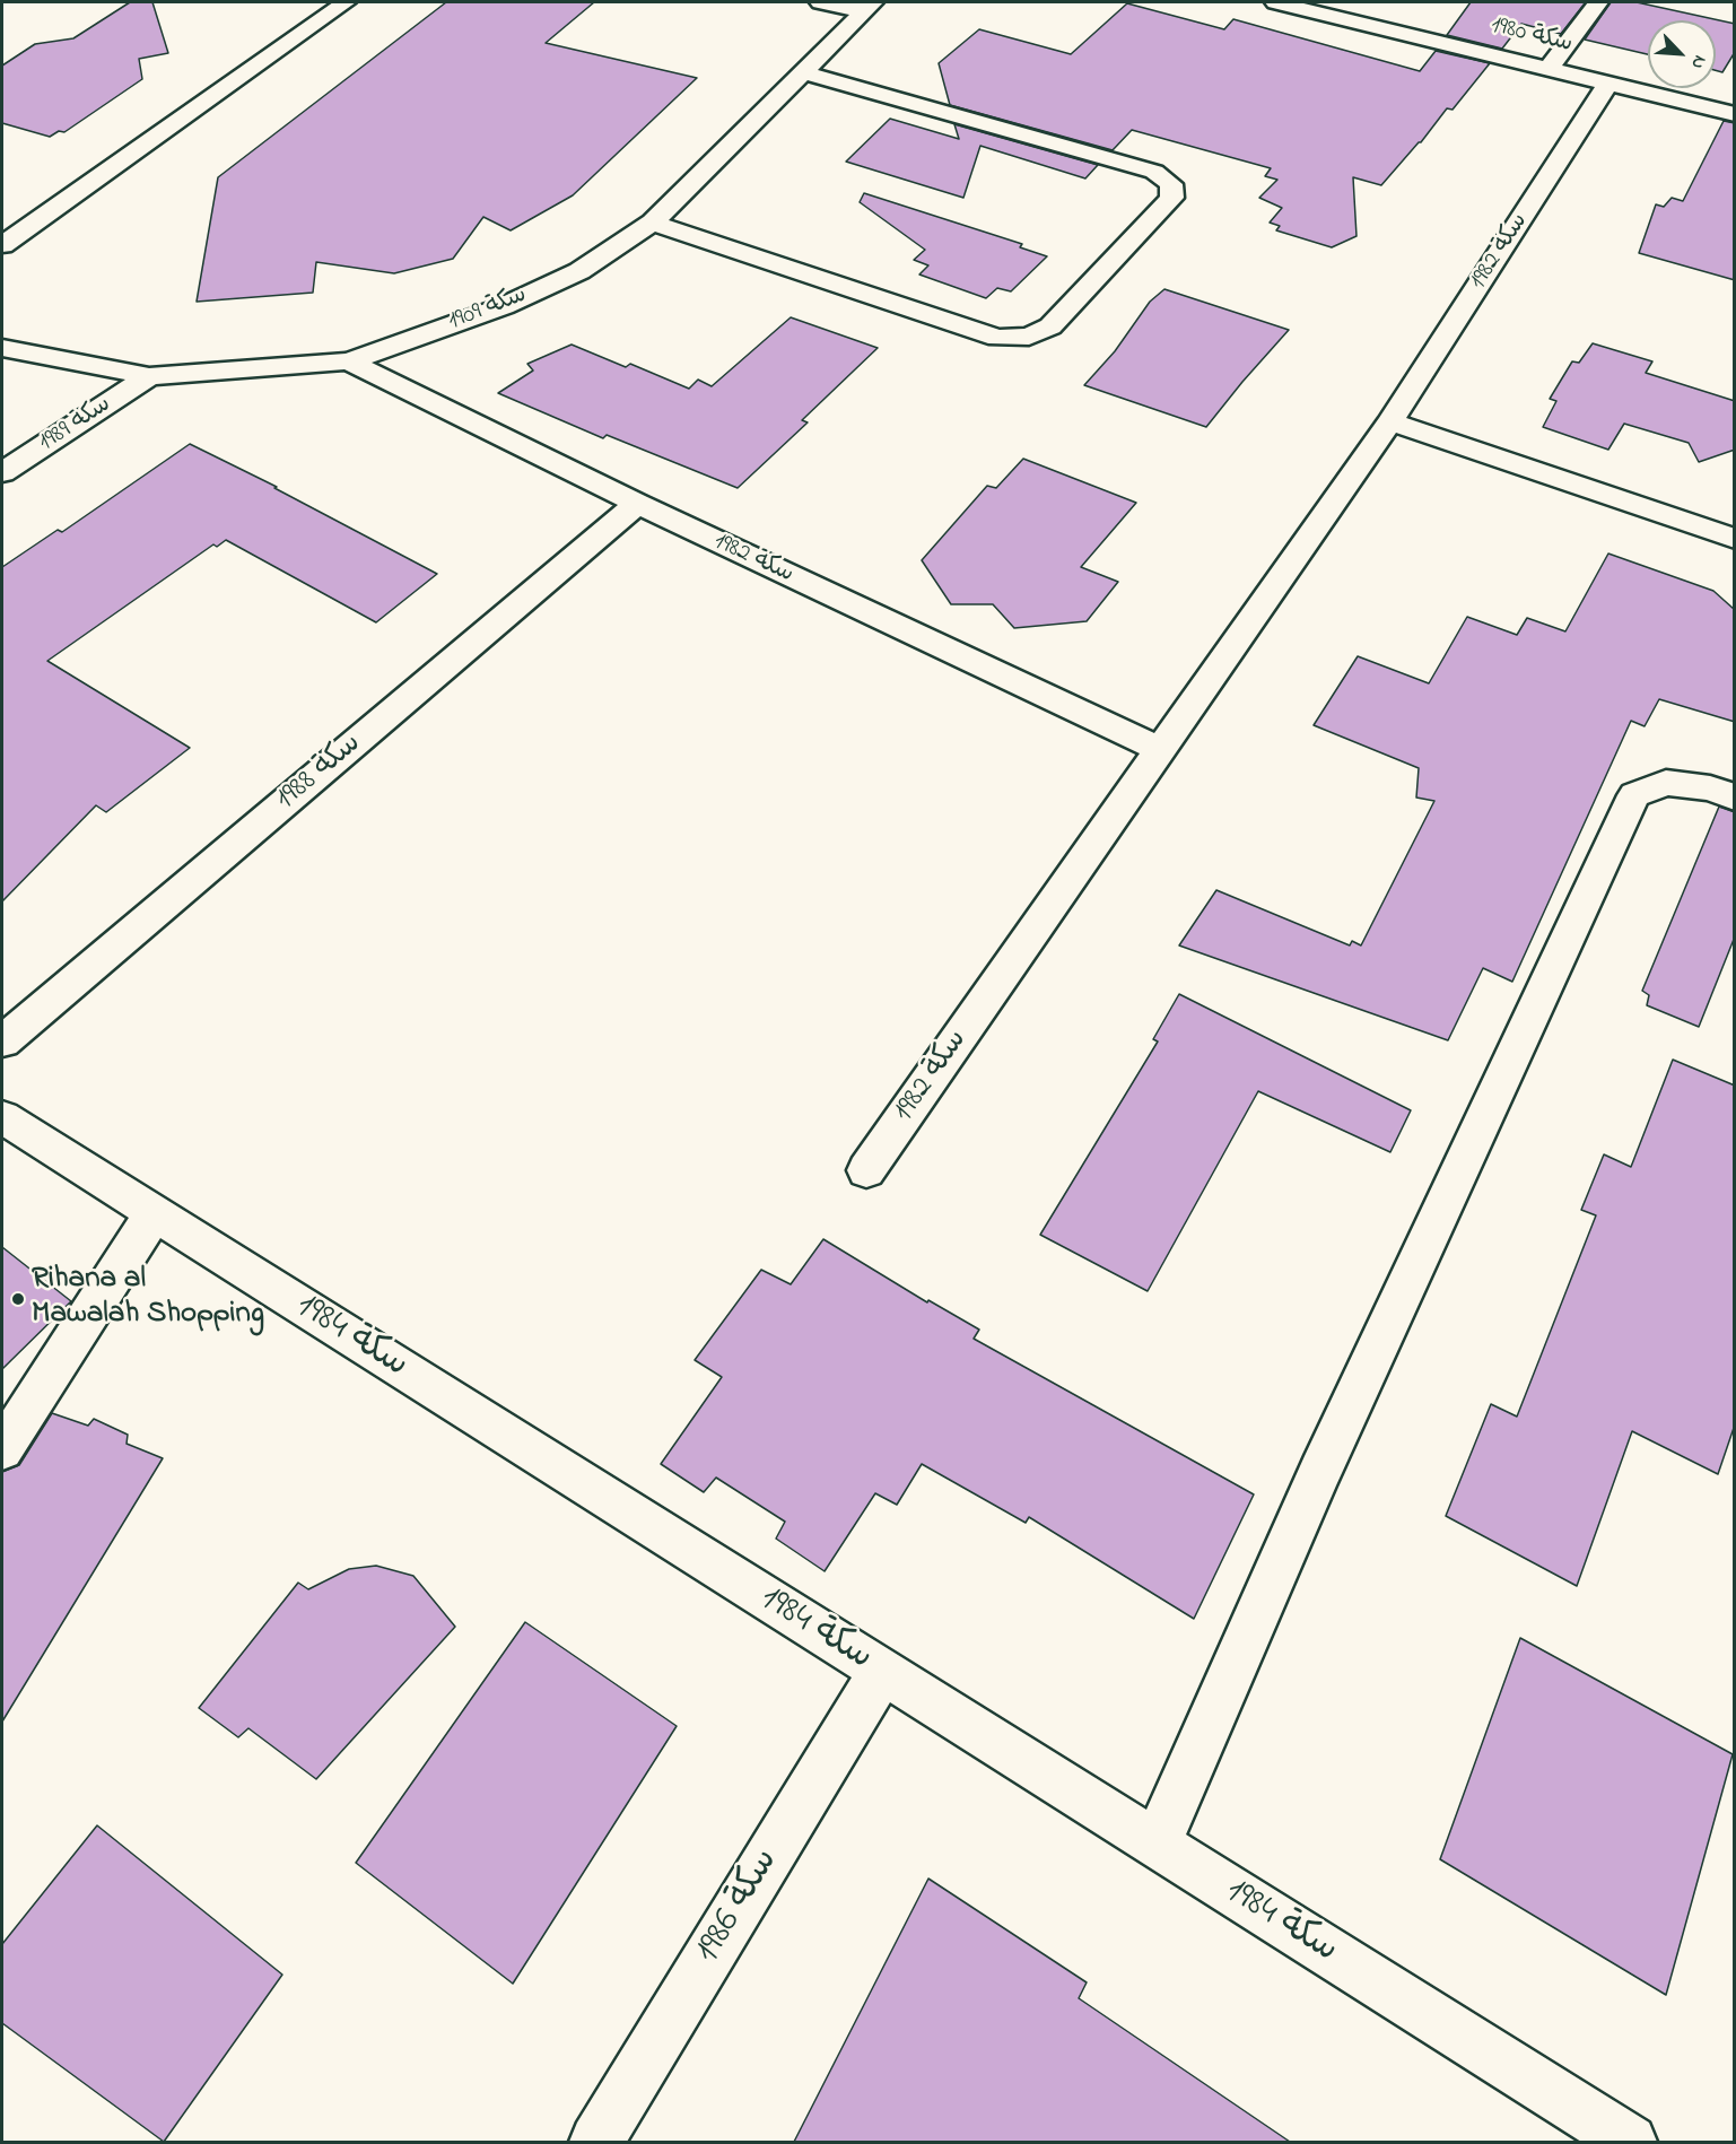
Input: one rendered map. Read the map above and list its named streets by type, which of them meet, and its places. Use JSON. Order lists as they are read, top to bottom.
{
  "streets": {
    "street": [
      "سكة 1980",
      "سكة 1982",
      "سكة 1909",
      "سكة 1989",
      "سكة 1988",
      "سكة 1984",
      "سكة 1986"
    ]
  },
  "crossings": [
    ["سكة 1980", "سكة 1982"],
    ["سكة 1982", "سكة 1909"],
    ["سكة 1982", "سكة 1988"],
    ["سكة 1909", "سكة 1989"],
    ["سكة 1984", "سكة 1986"]
  ],
  "places": ["Rihana al Mawalah Shopping"],
  "north": "bottom right"
}
